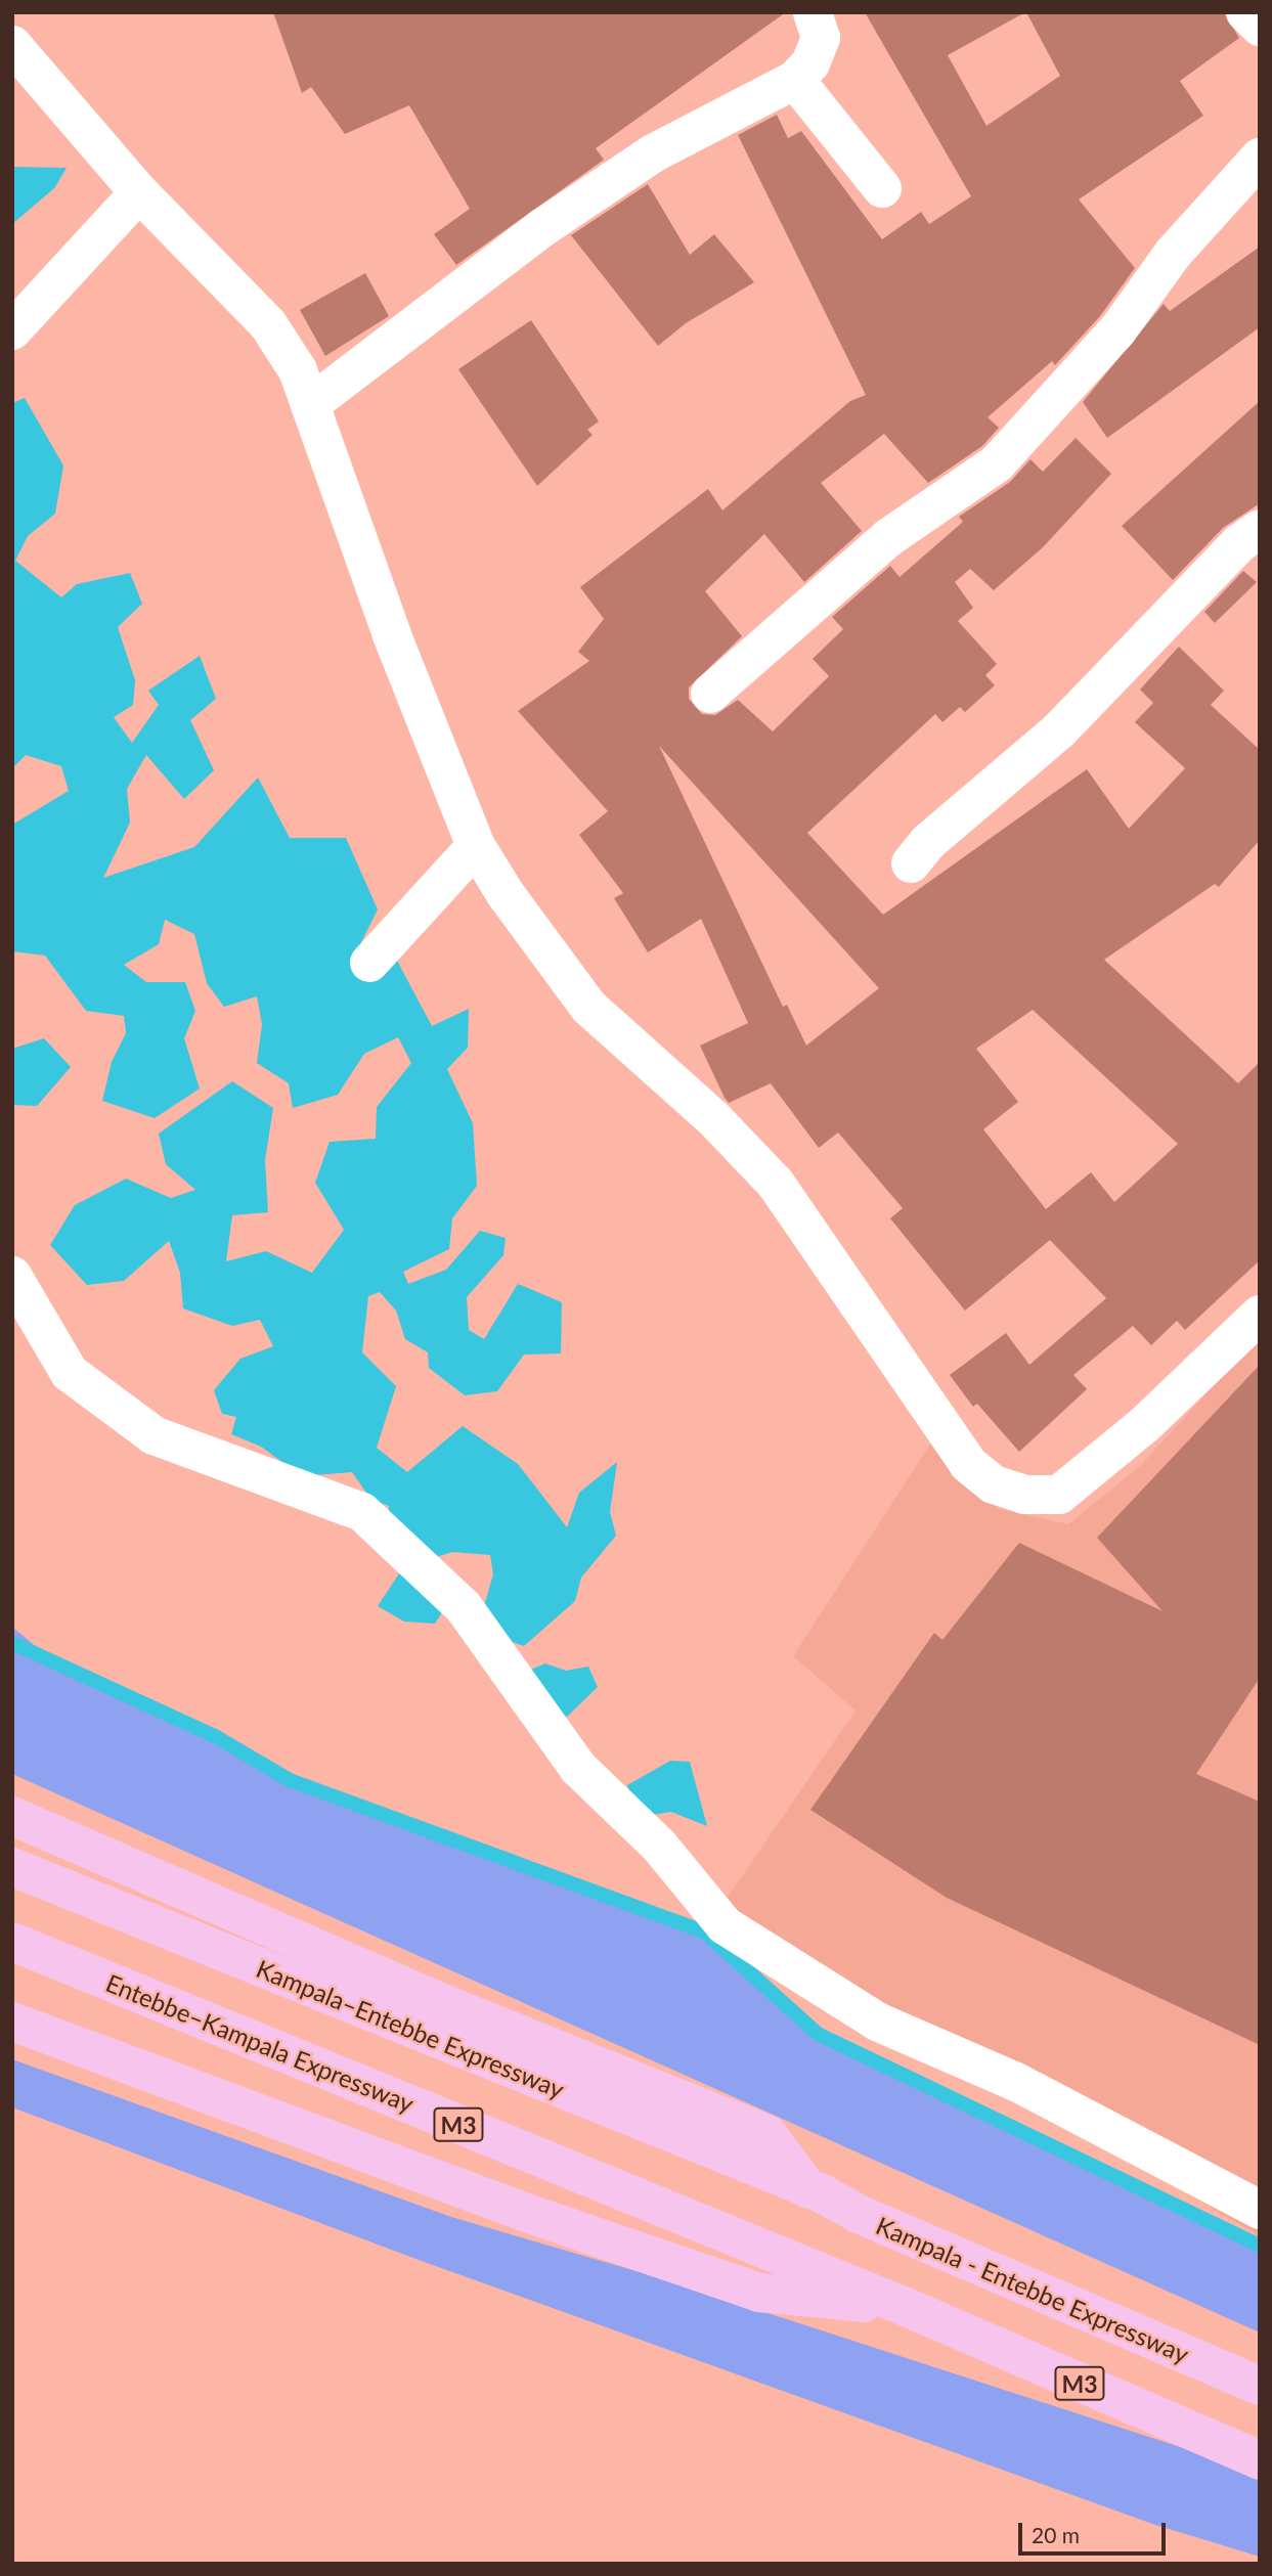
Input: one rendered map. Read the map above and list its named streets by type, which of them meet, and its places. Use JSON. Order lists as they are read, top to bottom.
{
  "streets": {
    "highway": [
      "Kampala–Entebbe Expressway",
      "Entebbe–Kampala Expressway",
      "M3",
      "Kampala - Entebbe Expressway"
    ]
  },
  "crossings": [
    ["Kampala–Entebbe Expressway", "Kampala - Entebbe Expressway"],
    ["Entebbe–Kampala Expressway", "M3"]
  ],
  "scale_bar": "20 m"
}
